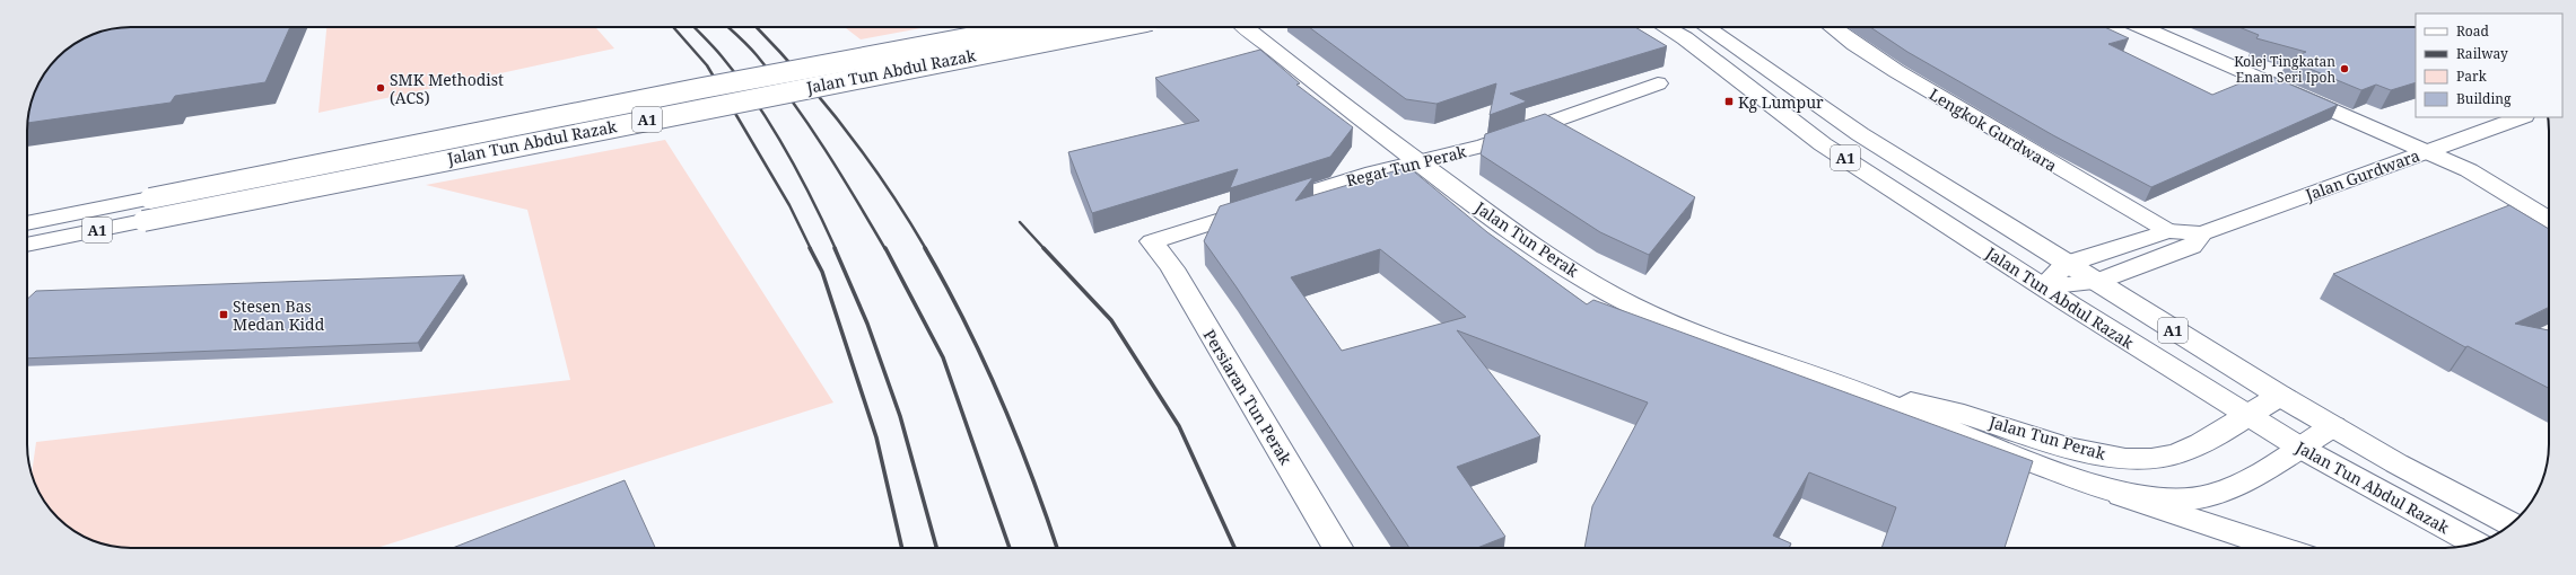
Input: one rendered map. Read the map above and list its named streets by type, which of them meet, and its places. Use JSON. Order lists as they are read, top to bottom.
{
  "streets": {
    "main road": [
      "Jalan Tun Abdul Razak",
      "A1",
      "Lengkok Gurdwara",
      "Regat Tun Perak",
      "Jalan Gurdwara",
      "Jalan Tun Perak",
      "Persiaran Tun Perak"
    ]
  },
  "crossings": [
    ["Jalan Tun Abdul Razak", "Jalan Gurdwara"],
    ["Jalan Tun Abdul Razak", "Jalan Tun Perak"],
    ["Lengkok Gurdwara", "Jalan Gurdwara"],
    ["Regat Tun Perak", "Jalan Tun Perak"],
    ["Regat Tun Perak", "Persiaran Tun Perak"]
  ],
  "places": {
    "other": ["Kolej Tingkatan Enam Seri Ipoh", "SMK Methodist (ACS)"],
    "transit": ["Kg Lumpur", "Stesen Bas Medan Kidd"]
  },
  "legend": [
    "Road",
    "Railway",
    "Park",
    "Building"
  ]
}
